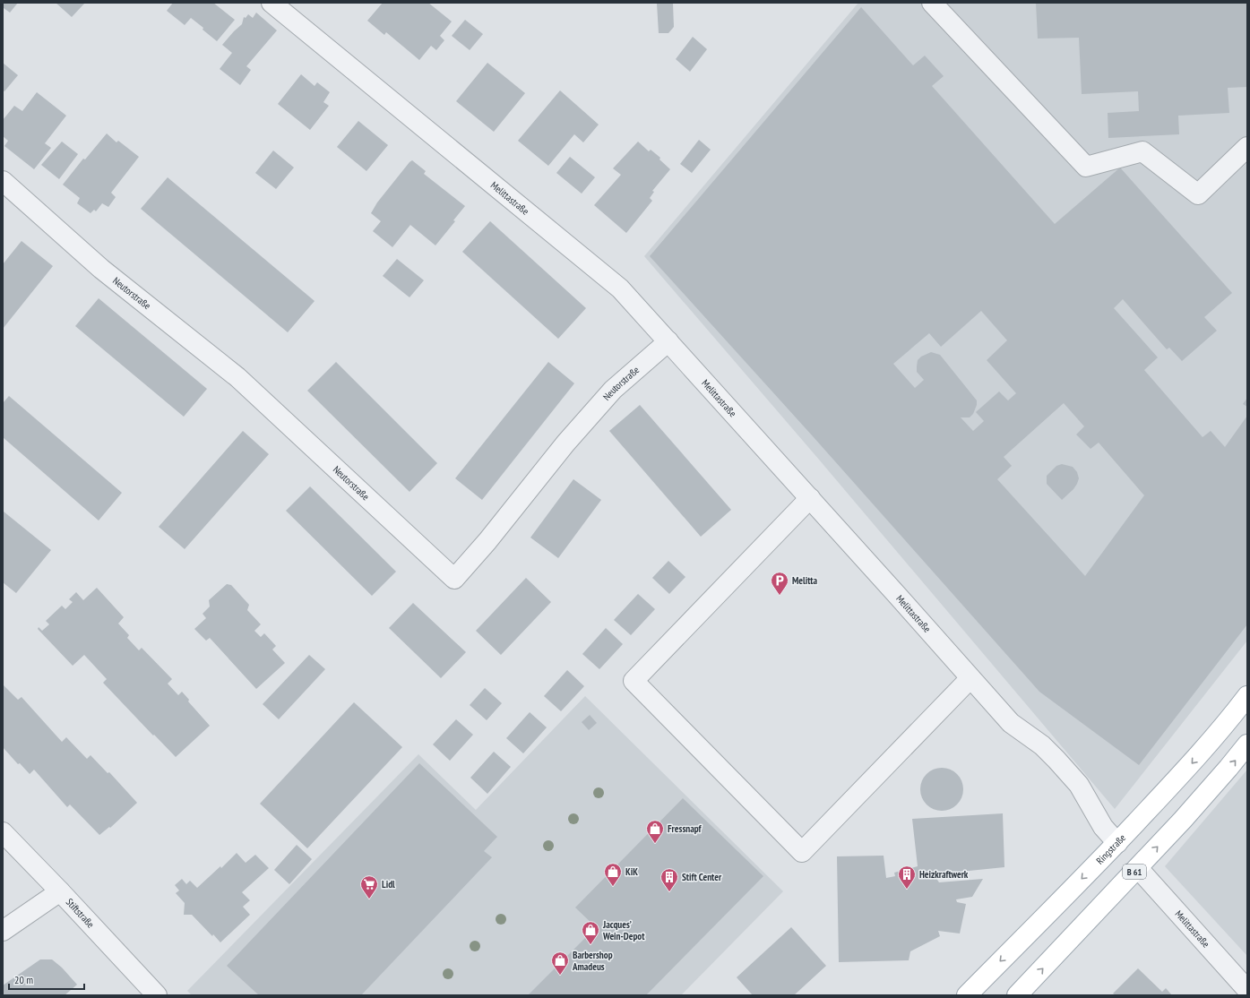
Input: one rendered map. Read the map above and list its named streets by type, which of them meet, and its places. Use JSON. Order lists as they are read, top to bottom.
{
  "streets": {
    "main road": ["Ringstraße", "B 61"],
    "street": ["Melittastraße", "Neutorstraße", "Stiftstraße"]
  },
  "crossings": [
    ["Melittastraße", "Neutorstraße"],
    ["Melittastraße", "Ringstraße"],
    ["Melittastraße", "B 61"]
  ],
  "places": {
    "parking": ["Melitta"],
    "shop": [
      "Fressnapf",
      "KiK",
      "Jacques’ Wein-Depot",
      "Barbershop Amadeus"
    ],
    "building": ["Heizkraftwerk", "Stift Center"],
    "supermarket": ["Lidl"]
  },
  "scale_bar": "20 m"
}
